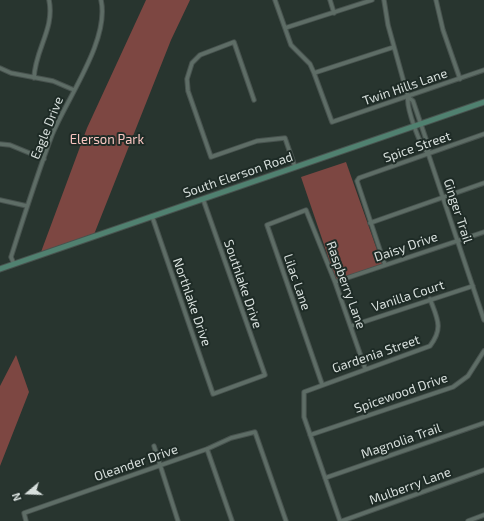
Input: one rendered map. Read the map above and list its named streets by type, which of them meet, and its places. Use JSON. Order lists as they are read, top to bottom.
{
  "streets": {
    "street": [
      "Twin Hills Lane",
      "Eagle Drive",
      "Spice Street",
      "South Elerson Road",
      "Ginger Trail",
      "Daisy Drive",
      "Lilac Lane",
      "Southlake Drive",
      "Raspberry Lane",
      "Vanilla Court",
      "Northlake Drive",
      "Gardenia Street",
      "Spicewood Drive",
      "Magnolia Trail",
      "Oleander Drive",
      "Mulberry Lane"
    ]
  },
  "crossings": [
    ["Twin Hills Lane", "Ginger Trail"],
    ["Eagle Drive", "South Elerson Road"],
    ["Spice Street", "Ginger Trail"],
    ["South Elerson Road", "Ginger Trail"],
    ["South Elerson Road", "Southlake Drive"],
    ["South Elerson Road", "Northlake Drive"],
    ["Ginger Trail", "Daisy Drive"],
    ["Ginger Trail", "Vanilla Court"],
    ["Daisy Drive", "Raspberry Lane"],
    ["Lilac Lane", "Raspberry Lane"],
    ["Lilac Lane", "Gardenia Street"],
    ["Southlake Drive", "Northlake Drive"],
    ["Raspberry Lane", "Vanilla Court"],
    ["Raspberry Lane", "Gardenia Street"],
    ["Vanilla Court", "Gardenia Street"],
    ["Gardenia Street", "Spicewood Drive"]
  ],
  "parks": ["Elerson Park"],
  "north": "left"
}
